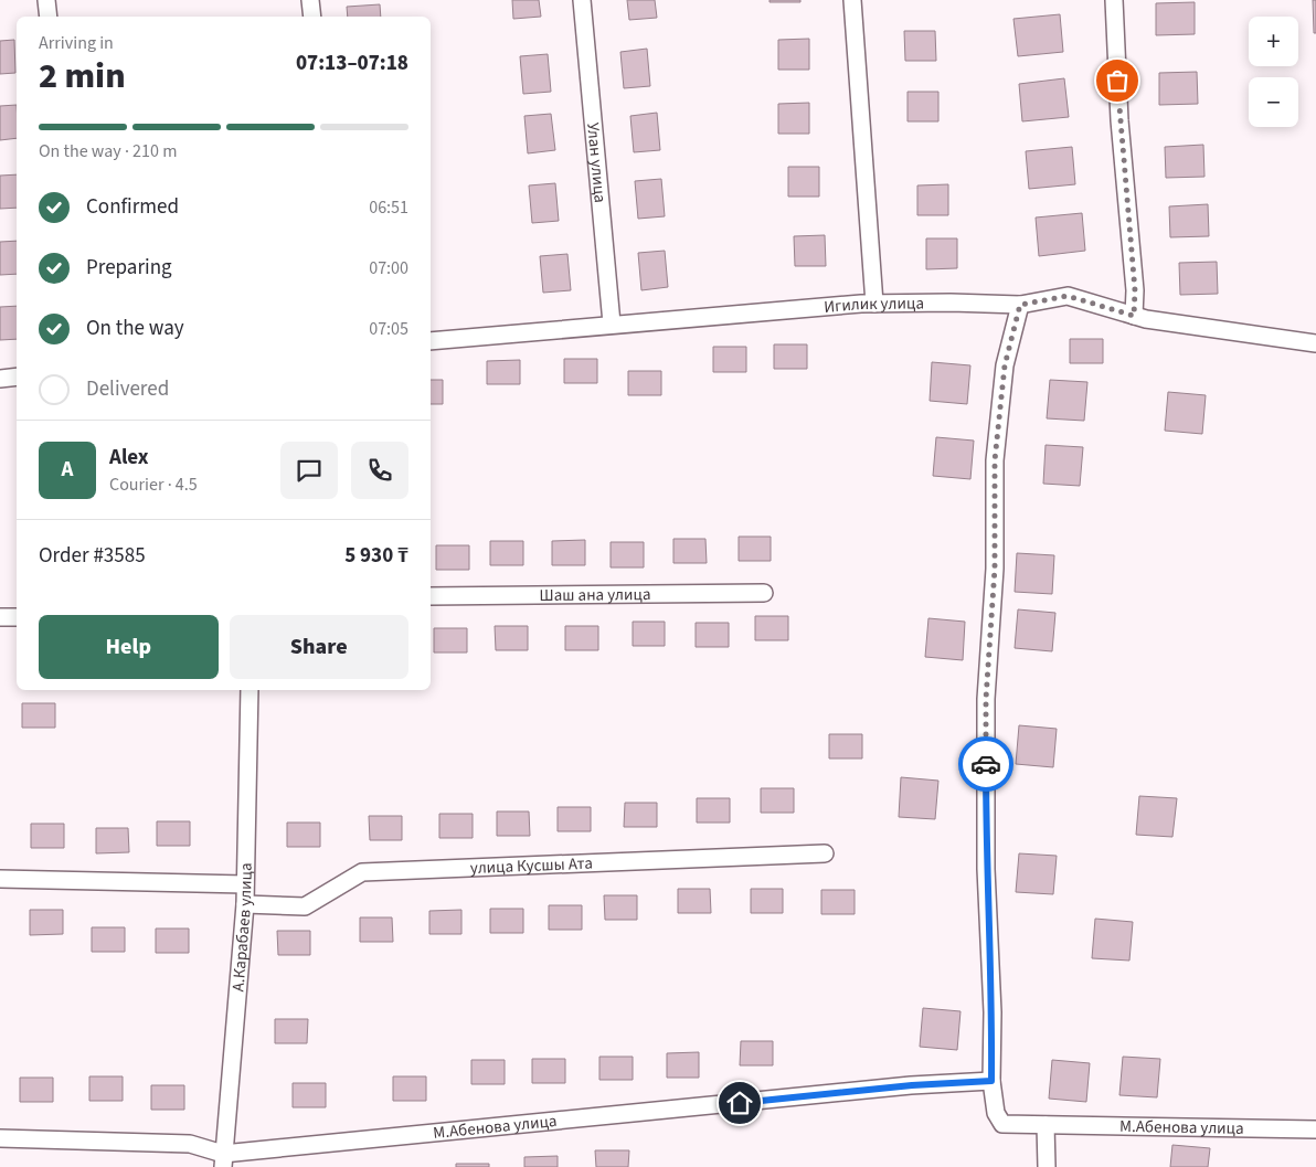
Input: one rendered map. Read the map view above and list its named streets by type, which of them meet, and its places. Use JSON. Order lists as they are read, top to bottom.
{
  "streets": {
    "street": [
      "Улан улица",
      "Игилик улица",
      "Шаш ана улица",
      "улица Кусшы Ата",
      "А.Карабаев улица",
      "М.Абенова улица"
    ]
  },
  "crossings": [
    ["Улан улица", "Игилик улица"],
    ["Игилик улица", "М.Абенова улица"],
    ["улица Кусшы Ата", "А.Карабаев улица"],
    ["А.Карабаев улица", "М.Абенова улица"]
  ],
  "page": {
    "map_buttons": ["+", "−"],
    "heading": ["2 min", "Arriving in", "07:13–07:18"],
    "panel": [
      "Alex",
      "Courier · 4.5",
      "Order #3585",
      "5 930 ₸"
    ],
    "bar": "On the way · 210 m",
    "list": [
      ["Confirmed", "06:51"],
      ["Preparing", "07:00"],
      ["On the way", "07:05"],
      "Delivered"
    ],
    "round": "A",
    "buttons": ["Help", "Share"]
  }
}
